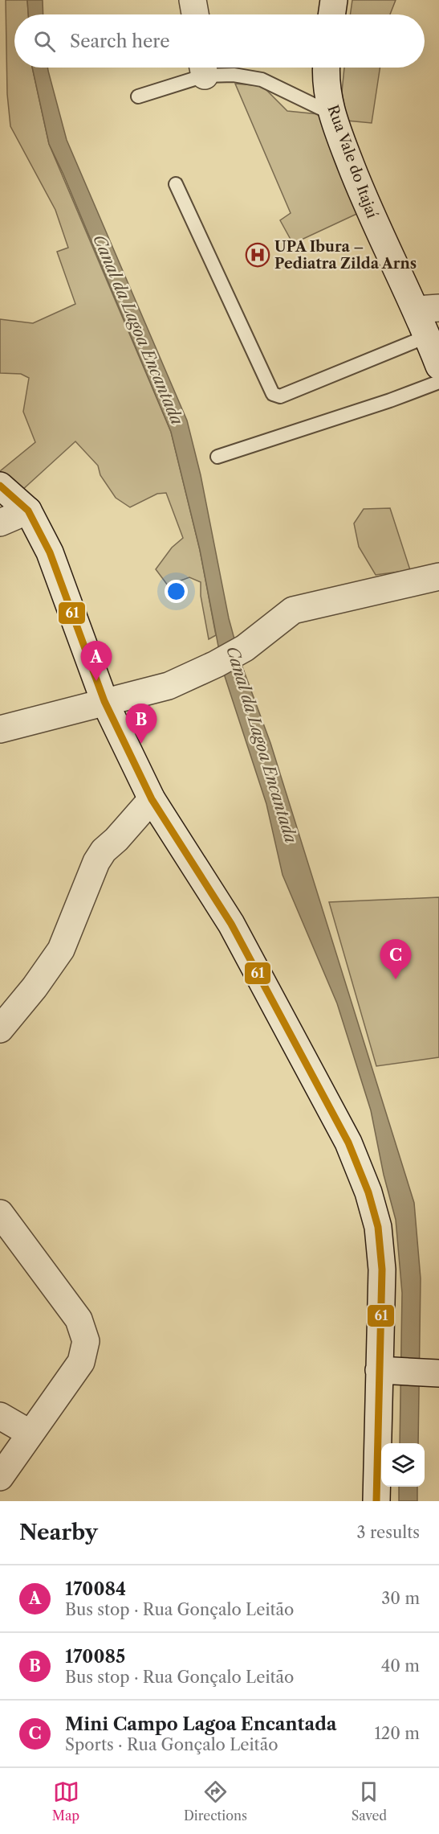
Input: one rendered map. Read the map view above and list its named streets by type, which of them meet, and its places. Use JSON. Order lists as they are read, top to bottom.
{
  "streets": {
    "main road": ["Rua Vale do Itajaí"]
  },
  "water": ["Canal da Lagoa Encantada"],
  "places": {
    "hospital": ["UPA Ibura – Pediatra Zilda Arns"]
  },
  "lines": ["transit line 61"],
  "page": {
    "search": "Search here",
    "pins": ["A", "B", "C"],
    "heading": ["Nearby", "3 results"],
    "list": [
      {
        "mark": "A",
        "name": "170084",
        "note": "Bus stop · Rua Gonçalo Leitão",
        "value": "30 m"
      },
      {
        "mark": "B",
        "name": "170085",
        "note": "Bus stop · Rua Gonçalo Leitão",
        "value": "40 m"
      },
      {
        "mark": "C",
        "name": "Mini Campo Lagoa Encantada",
        "note": "Sports · Rua Gonçalo Leitão",
        "value": "120 m"
      }
    ],
    "nav": ["Map", "Directions", "Saved"]
  }
}
